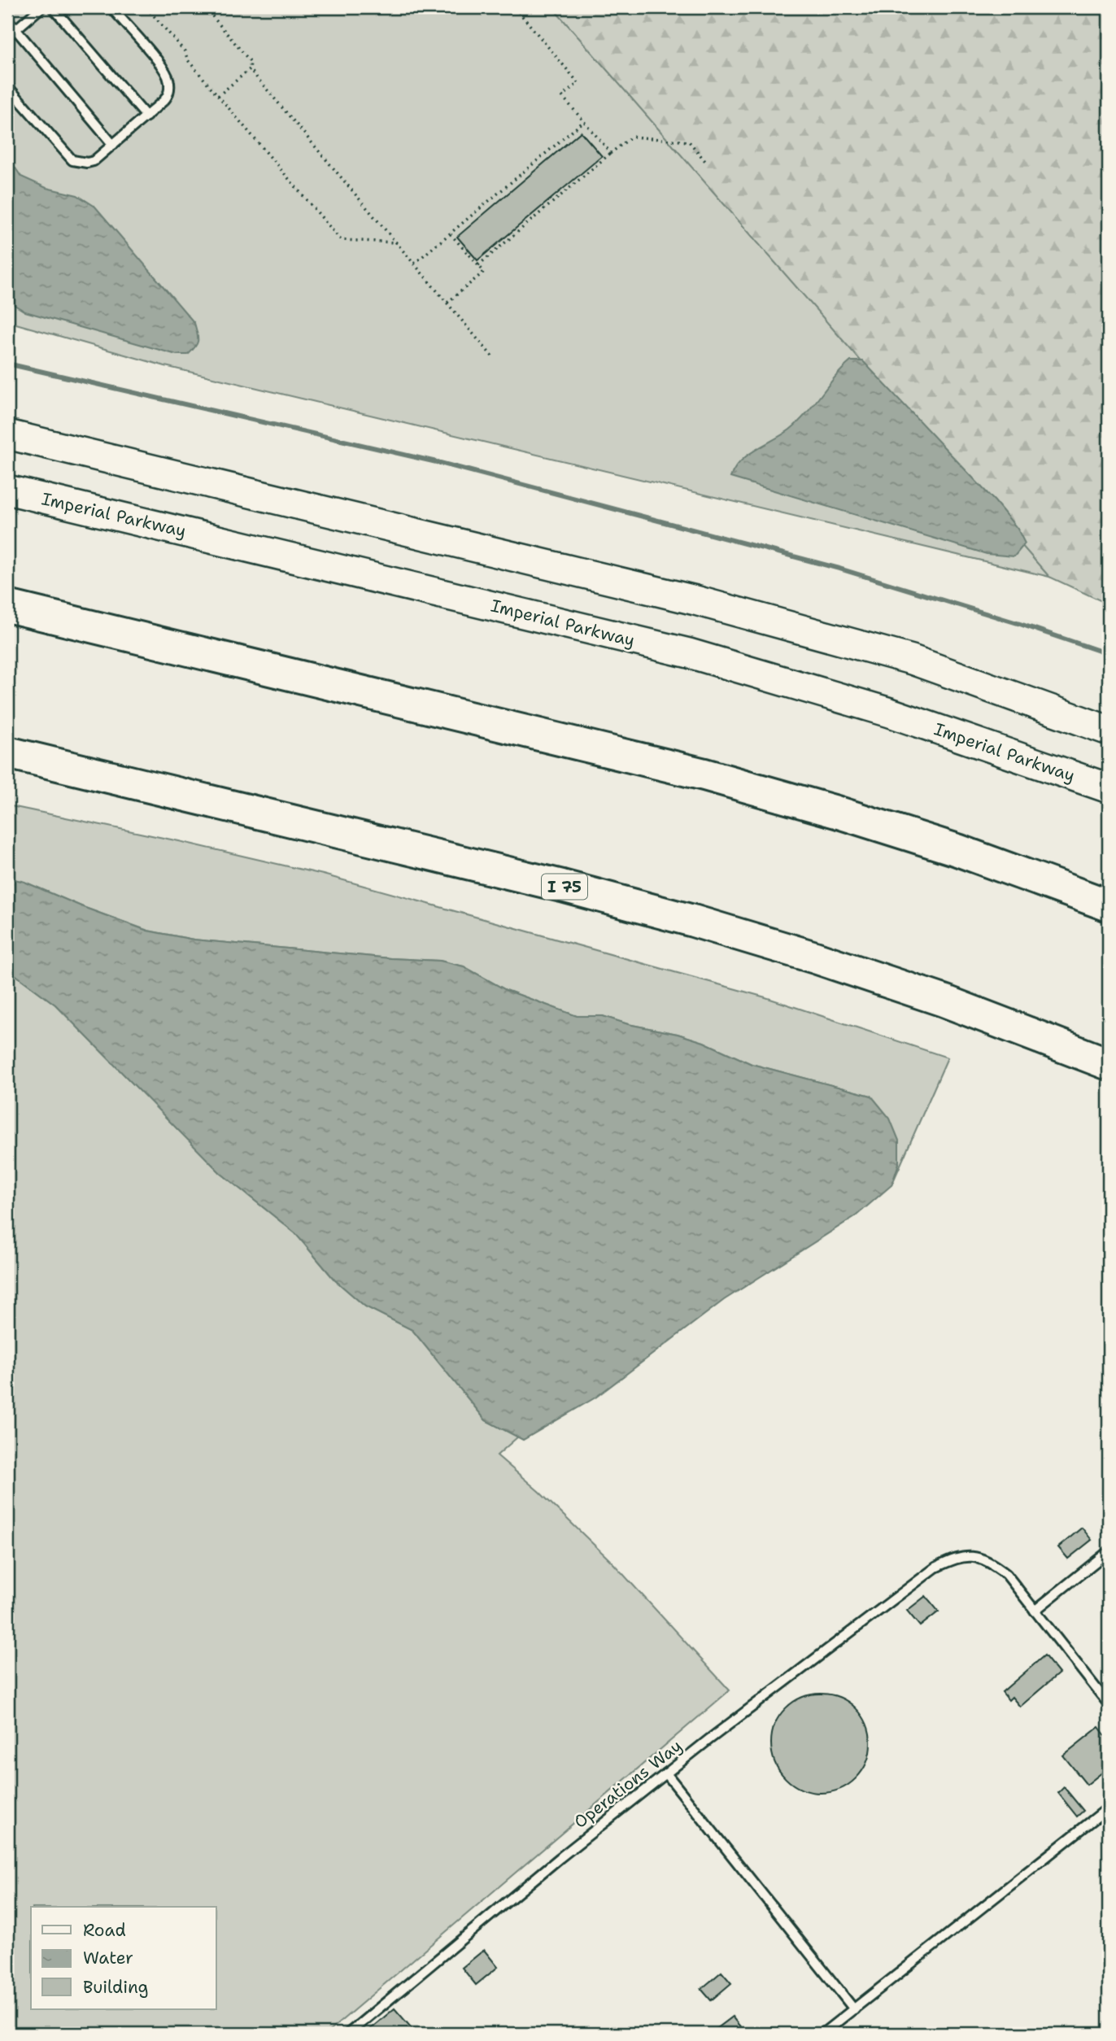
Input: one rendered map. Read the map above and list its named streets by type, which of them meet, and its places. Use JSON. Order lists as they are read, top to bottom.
{
  "streets": {
    "highway": ["I 75"],
    "main road": ["Imperial Parkway"],
    "lane": ["Operations Way"]
  },
  "legend": ["Road", "Water", "Building"]
}
